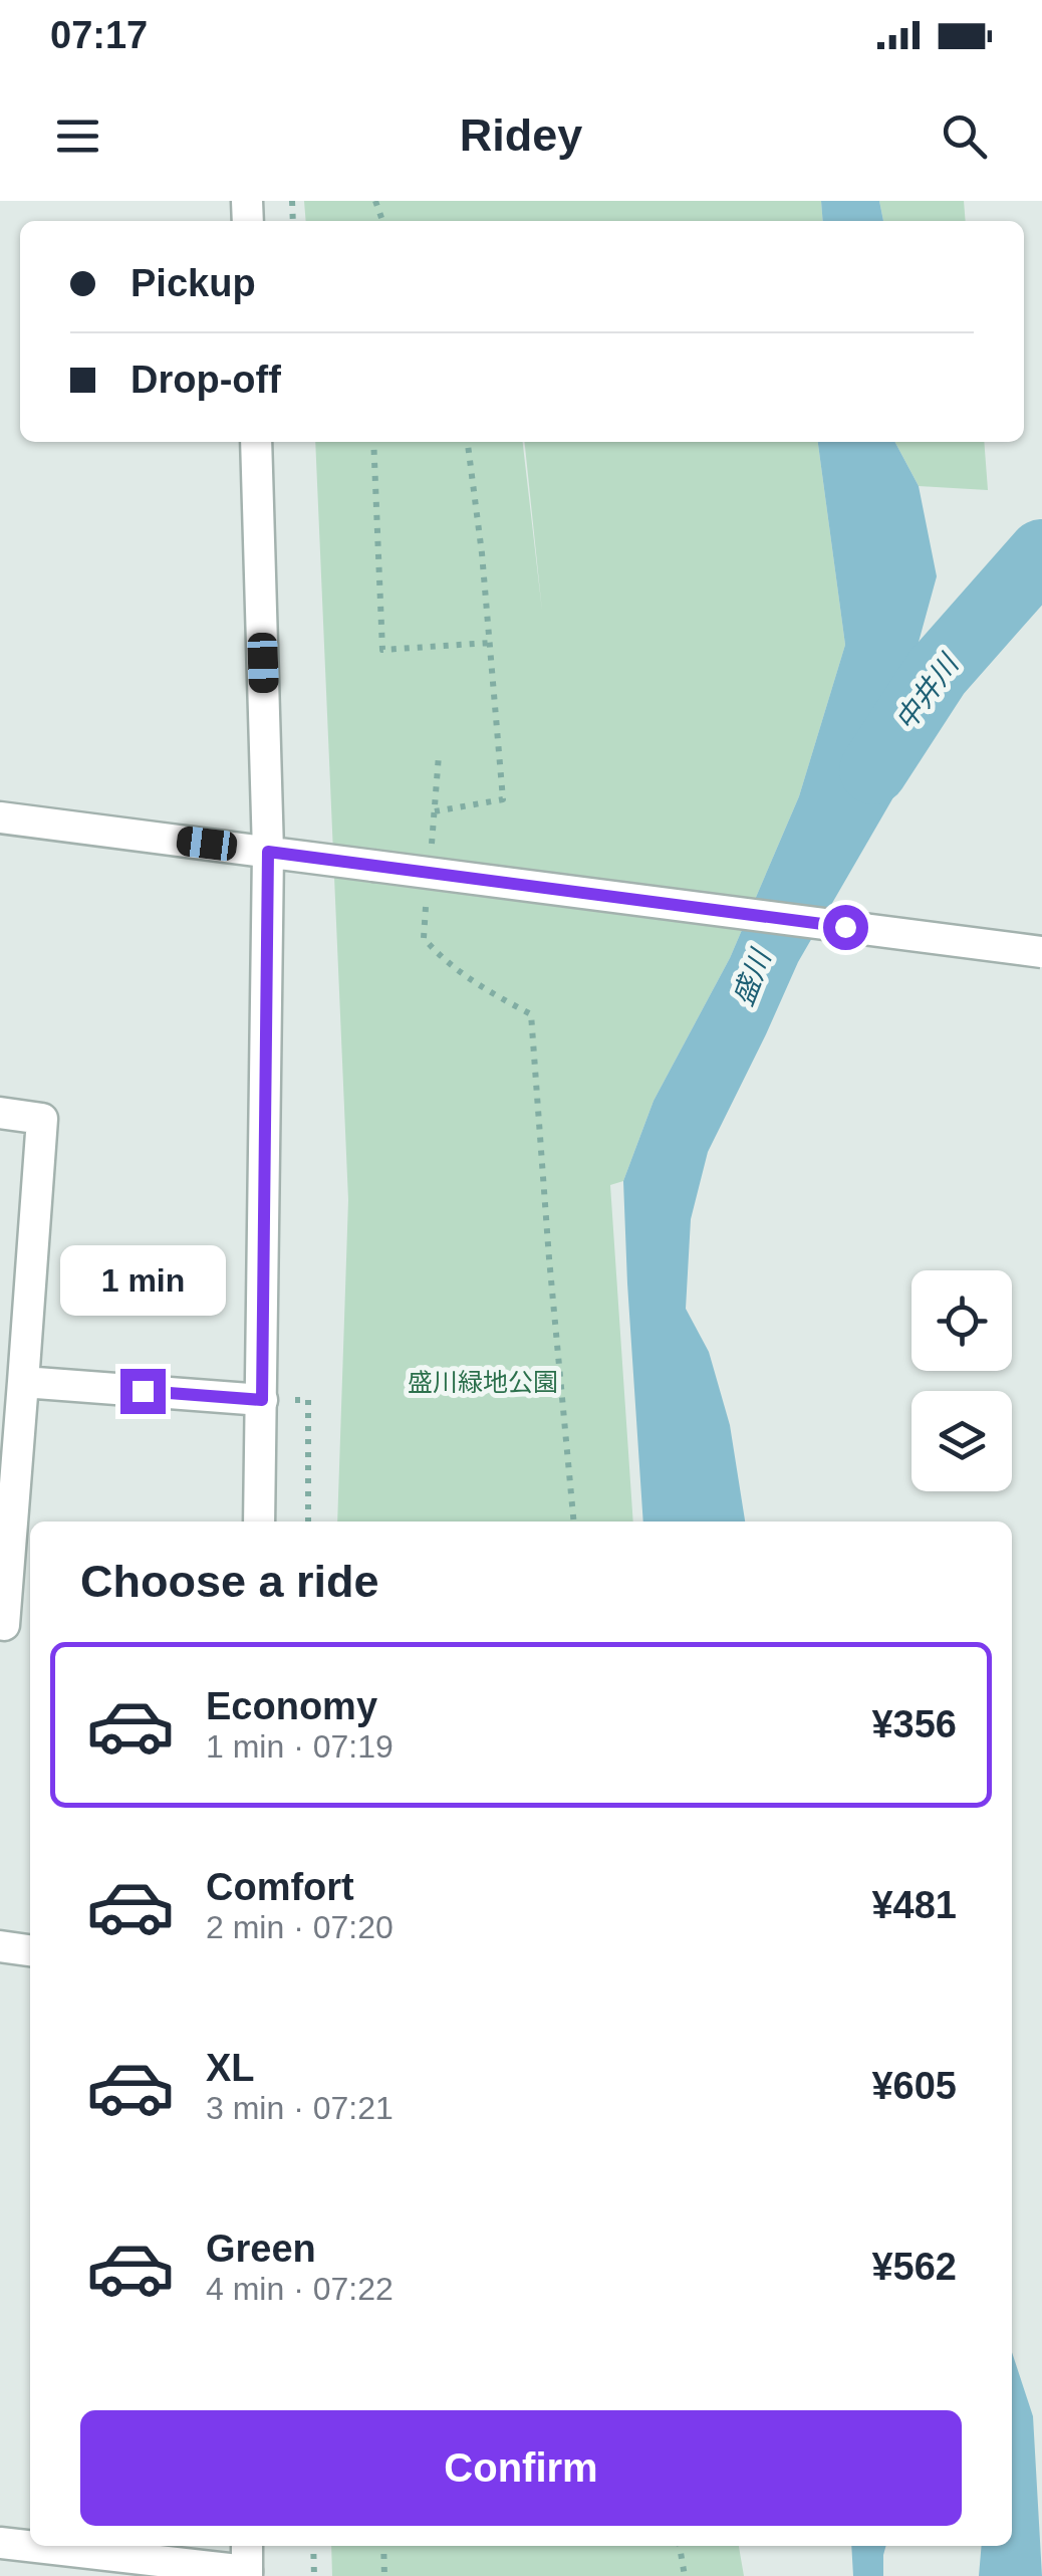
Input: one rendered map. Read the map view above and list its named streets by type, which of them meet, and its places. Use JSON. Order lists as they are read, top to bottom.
{
  "water": ["中井川", "盛川"],
  "parks": ["盛川緑地公園"],
  "page": {
    "status": "07:17",
    "header": "Ridey",
    "banner": ["Pickup", "Drop-off"],
    "bubble": "1 min",
    "heading": "Choose a ride",
    "list": [
      {
        "name": "Economy",
        "note": "1 min · 07:19",
        "value": "¥356"
      },
      {
        "name": "Comfort",
        "note": "2 min · 07:20",
        "value": "¥481"
      },
      {
        "name": "XL",
        "note": "3 min · 07:21",
        "value": "¥605"
      },
      {
        "name": "Green",
        "note": "4 min · 07:22",
        "value": "¥562"
      }
    ],
    "buttons": "Confirm"
  }
}
